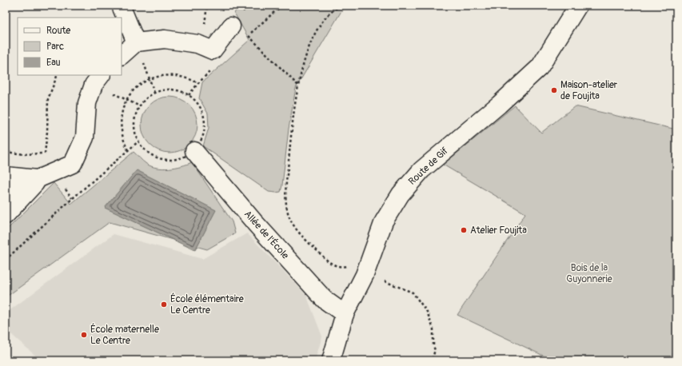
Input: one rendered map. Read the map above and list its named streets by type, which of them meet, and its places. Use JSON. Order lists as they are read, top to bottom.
{
  "streets": {
    "street": ["Route de Gif", "Allée de l'École"]
  },
  "crossings": [
    ["Route de Gif", "Allée de l'École"]
  ],
  "parks": ["Bois de la Guyonnerie"],
  "places": [
    "Maison-atelier de Foujita",
    "Atelier Foujita",
    "École élémentaire Le Centre",
    "École maternelle Le Centre"
  ],
  "legend": ["Route", "Parc", "Eau"]
}
